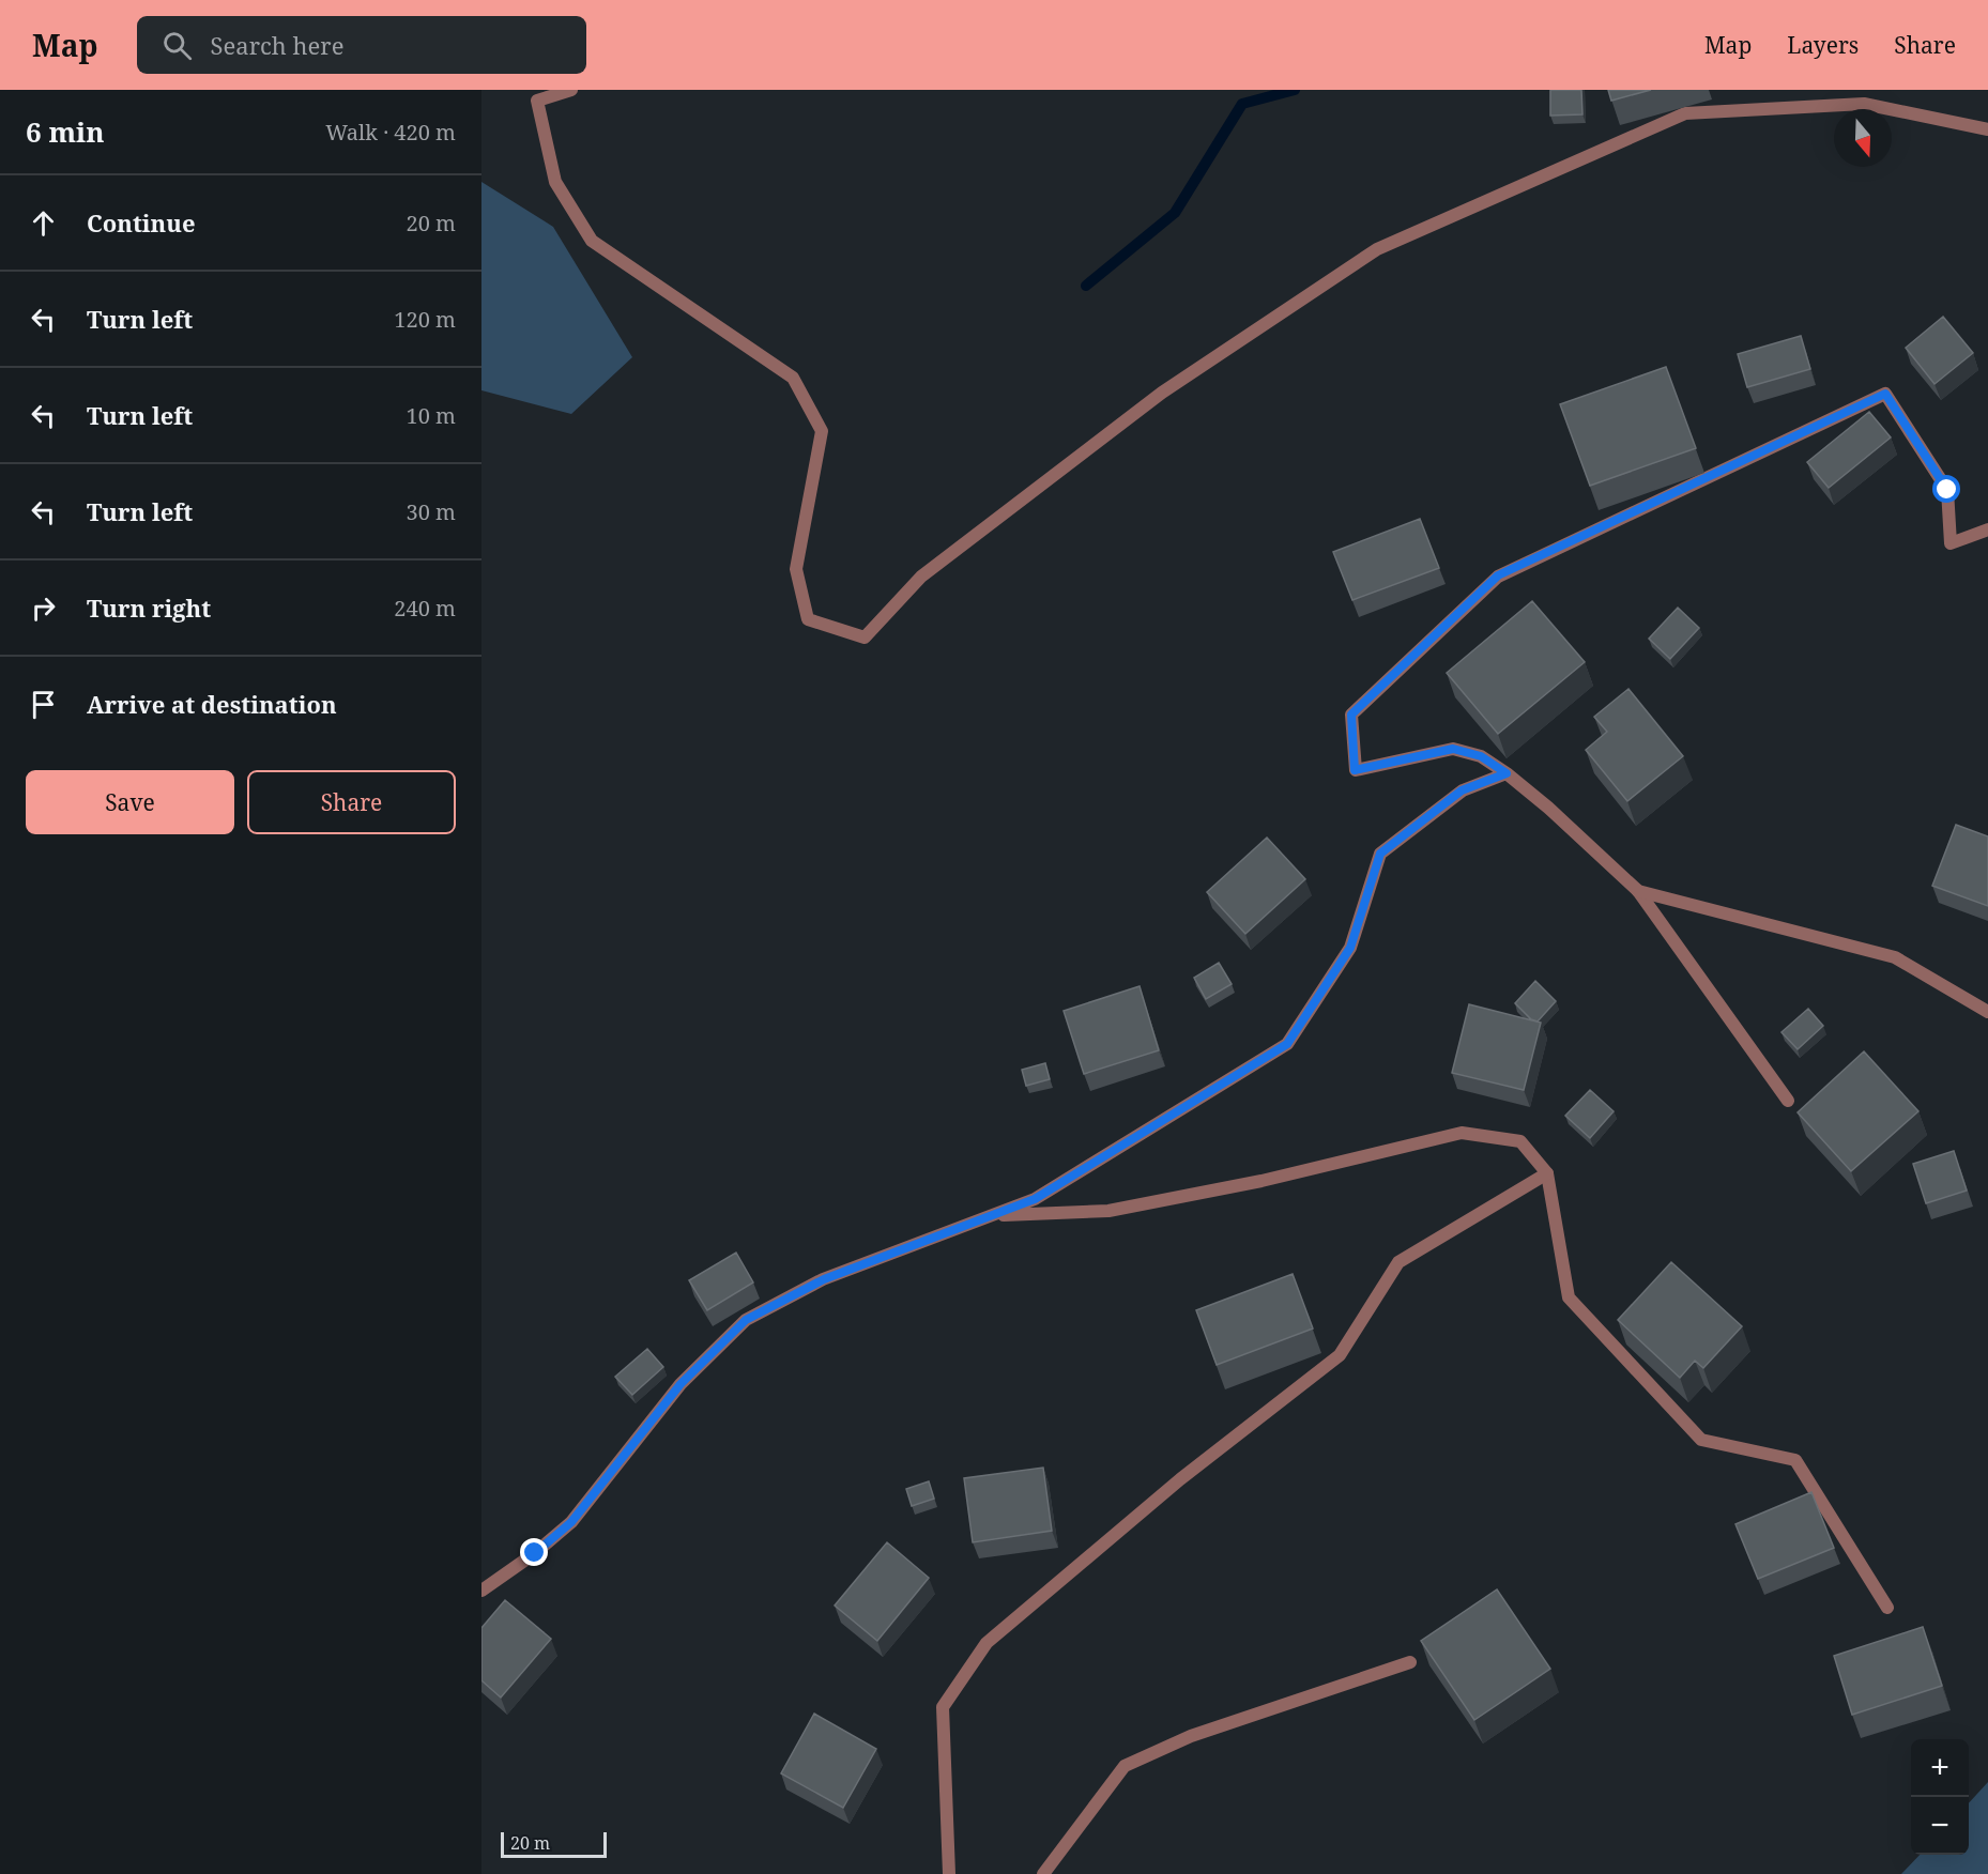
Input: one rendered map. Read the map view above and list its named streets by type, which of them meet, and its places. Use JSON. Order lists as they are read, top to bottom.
{
  "scale_bar": "20 m",
  "north": "bottom",
  "page": {
    "header": "Map",
    "search": "Search here",
    "nav": ["Map", "Layers", "Share"],
    "heading": ["6 min", "Walk · 420 m"],
    "list": [
      ["Continue", "20 m"],
      ["Turn left", "120 m"],
      ["Turn left", "10 m"],
      ["Turn left", "30 m"],
      ["Turn right", "240 m"],
      "Arrive at destination"
    ],
    "buttons": ["Save", "Share"],
    "map_buttons": ["+", "−"],
    "scale": "20 m"
  }
}
